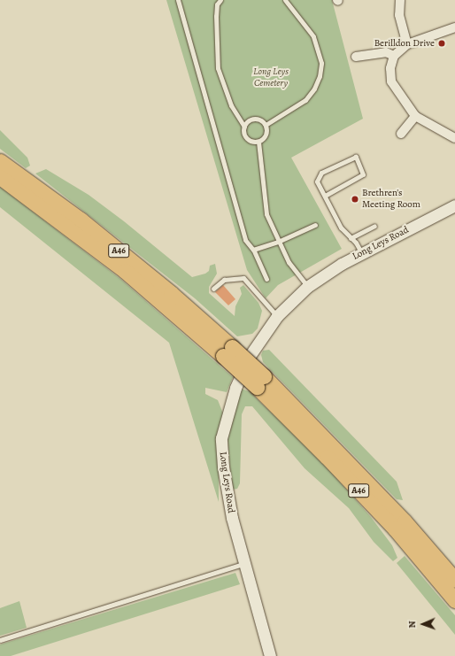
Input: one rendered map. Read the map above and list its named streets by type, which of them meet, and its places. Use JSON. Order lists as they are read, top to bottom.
{
  "streets": {
    "highway": ["A46"],
    "street": ["Long Leys Road"]
  },
  "parks": ["Long Leys Cemetery"],
  "places": ["Berilldon Drive", "Brethren's Meeting Room"],
  "north": "left"
}
